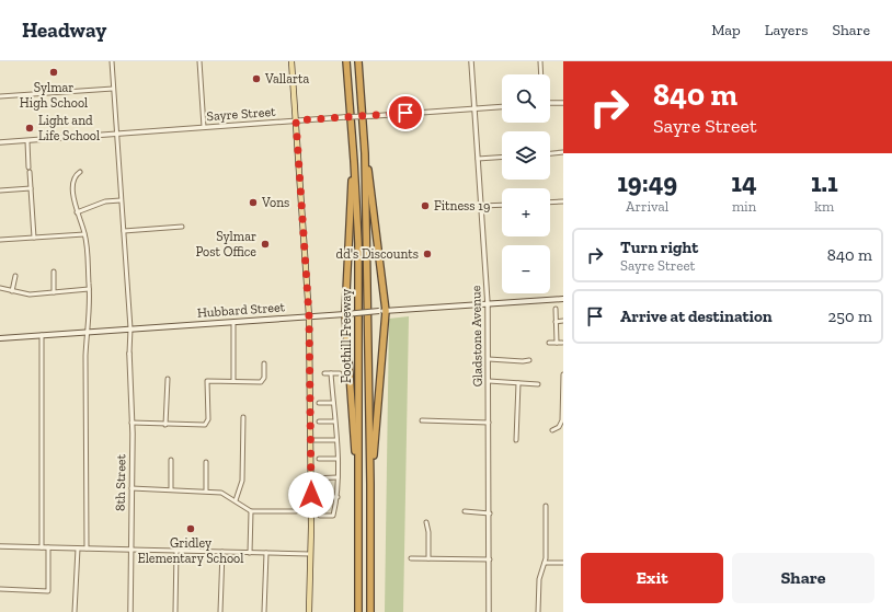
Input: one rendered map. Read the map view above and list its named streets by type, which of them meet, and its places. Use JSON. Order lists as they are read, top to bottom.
{
  "streets": {
    "highway": ["Foothill Freeway"],
    "main road": ["Hubbard Street"],
    "street": ["Sayre Street", "Gladstone Avenue", "8th Street"]
  },
  "crossings": [
    ["Sayre Street", "Gladstone Avenue"],
    ["Hubbard Street", "Gladstone Avenue"]
  ],
  "places": [
    "Sylmar High School",
    "Vallarta",
    "Light and Life School",
    "Vons",
    "Fitness 19",
    "Sylmar Post Office",
    "dd's Discounts",
    "Gridley Elementary School"
  ],
  "page": {
    "header": "Headway",
    "nav": ["Map", "Layers", "Share"],
    "turn": ["840 m", "Sayre Street"],
    "map_buttons": ["+", "−"],
    "eta": [
      "19:49",
      "Arrival",
      "14",
      "min",
      "1.1",
      "km"
    ],
    "list": [
      {
        "name": "Turn right",
        "note": "Sayre Street",
        "value": "840 m"
      },
      {
        "name": "Arrive at destination",
        "value": "250 m"
      }
    ],
    "buttons": ["Exit", "Share"]
  }
}
